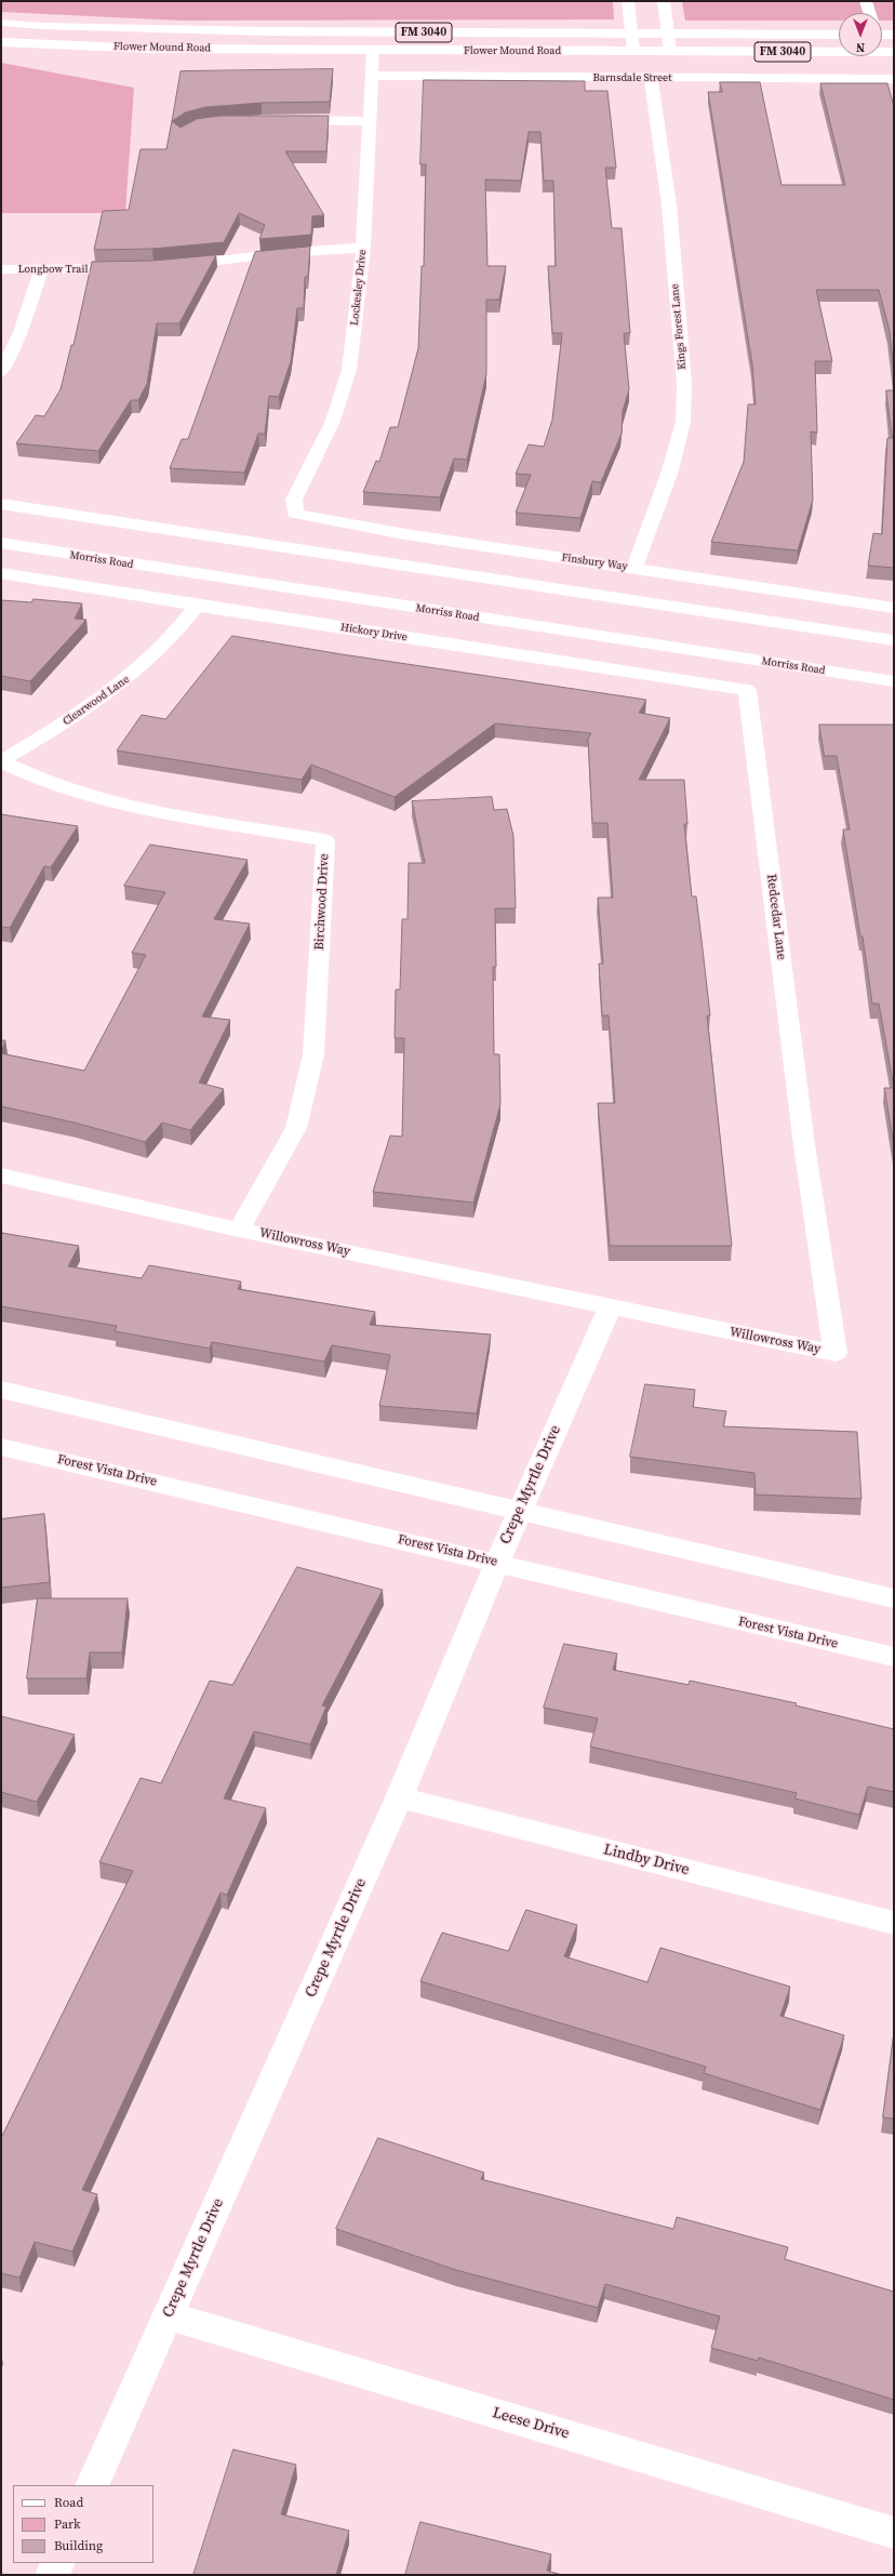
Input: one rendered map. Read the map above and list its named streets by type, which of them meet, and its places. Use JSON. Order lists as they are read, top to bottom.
{
  "streets": {
    "street": [
      "FM 3040",
      "Flower Mound Road",
      "Barnsdale Street",
      "Longbow Trail",
      "Lockesley Drive",
      "Kings Forest Lane",
      "Morriss Road",
      "Finsbury Way",
      "Hickory Drive",
      "Clearwood Lane",
      "Birchwood Drive",
      "Redcedar Lane",
      "Willowross Way",
      "Forest Vista Drive",
      "Crepe Myrtle Drive",
      "Lindby Drive",
      "Leese Drive"
    ]
  },
  "crossings": [
    ["Flower Mound Road", "Lockesley Drive"],
    ["Barnsdale Street", "Lockesley Drive"],
    ["Barnsdale Street", "Kings Forest Lane"],
    ["Lockesley Drive", "Finsbury Way"],
    ["Kings Forest Lane", "Finsbury Way"],
    ["Hickory Drive", "Clearwood Lane"],
    ["Hickory Drive", "Redcedar Lane"],
    ["Clearwood Lane", "Birchwood Drive"],
    ["Birchwood Drive", "Willowross Way"],
    ["Redcedar Lane", "Willowross Way"],
    ["Willowross Way", "Crepe Myrtle Drive"],
    ["Forest Vista Drive", "Crepe Myrtle Drive"],
    ["Crepe Myrtle Drive", "Lindby Drive"],
    ["Crepe Myrtle Drive", "Leese Drive"]
  ],
  "legend": ["Road", "Park", "Building"],
  "north": "bottom"
}
